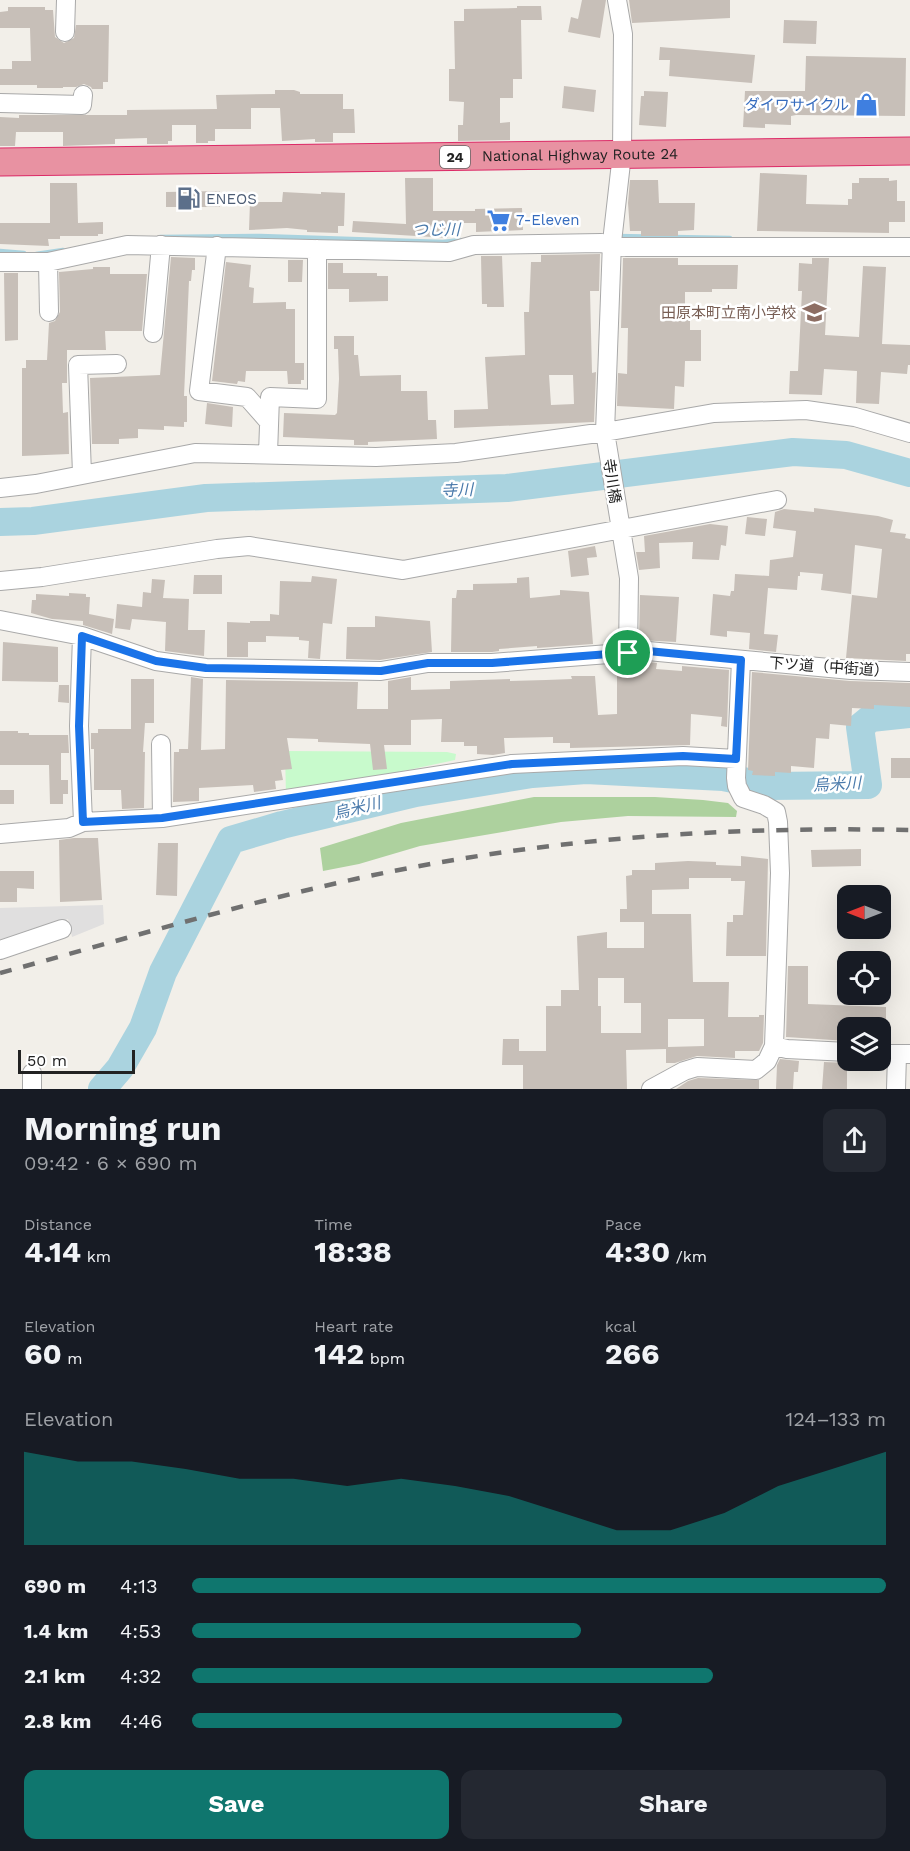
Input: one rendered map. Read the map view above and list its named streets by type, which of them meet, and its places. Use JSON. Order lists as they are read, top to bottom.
{
  "streets": {
    "highway": ["National Highway Route 24", "24"],
    "street": ["寺川橋", "下ツ道（中街道）"]
  },
  "crossings": [
    ["National Highway Route 24", "寺川橋"],
    ["寺川橋", "下ツ道（中街道）"]
  ],
  "water": ["つじ川", "寺川", "烏米川"],
  "places": {
    "shop": ["ダイワサイクル"],
    "fuel station": ["ENEOS"],
    "supermarket": ["7-Eleven"],
    "school or university": ["田原本町立南小学校"]
  },
  "scale_bar": "50 m",
  "north": "left",
  "page": {
    "scale": "50 m",
    "heading": ["Morning run", "09:42 · 6 × 690 m"],
    "stats": [
      ["Distance", "4.14 km"],
      ["Time", "18:38"],
      ["Pace", "4:30 /km"],
      ["Elevation", "60 m"],
      ["Heart rate", "142 bpm"],
      ["kcal", "266"]
    ],
    "chart": ["Elevation", "124–133 m"],
    "list": [
      {
        "name": "690 m",
        "note": "4:13"
      },
      {
        "name": "1.4 km",
        "note": "4:53"
      },
      {
        "name": "2.1 km",
        "note": "4:32"
      },
      {
        "name": "2.8 km",
        "note": "4:46"
      }
    ],
    "buttons": ["Save", "Share"]
  }
}
